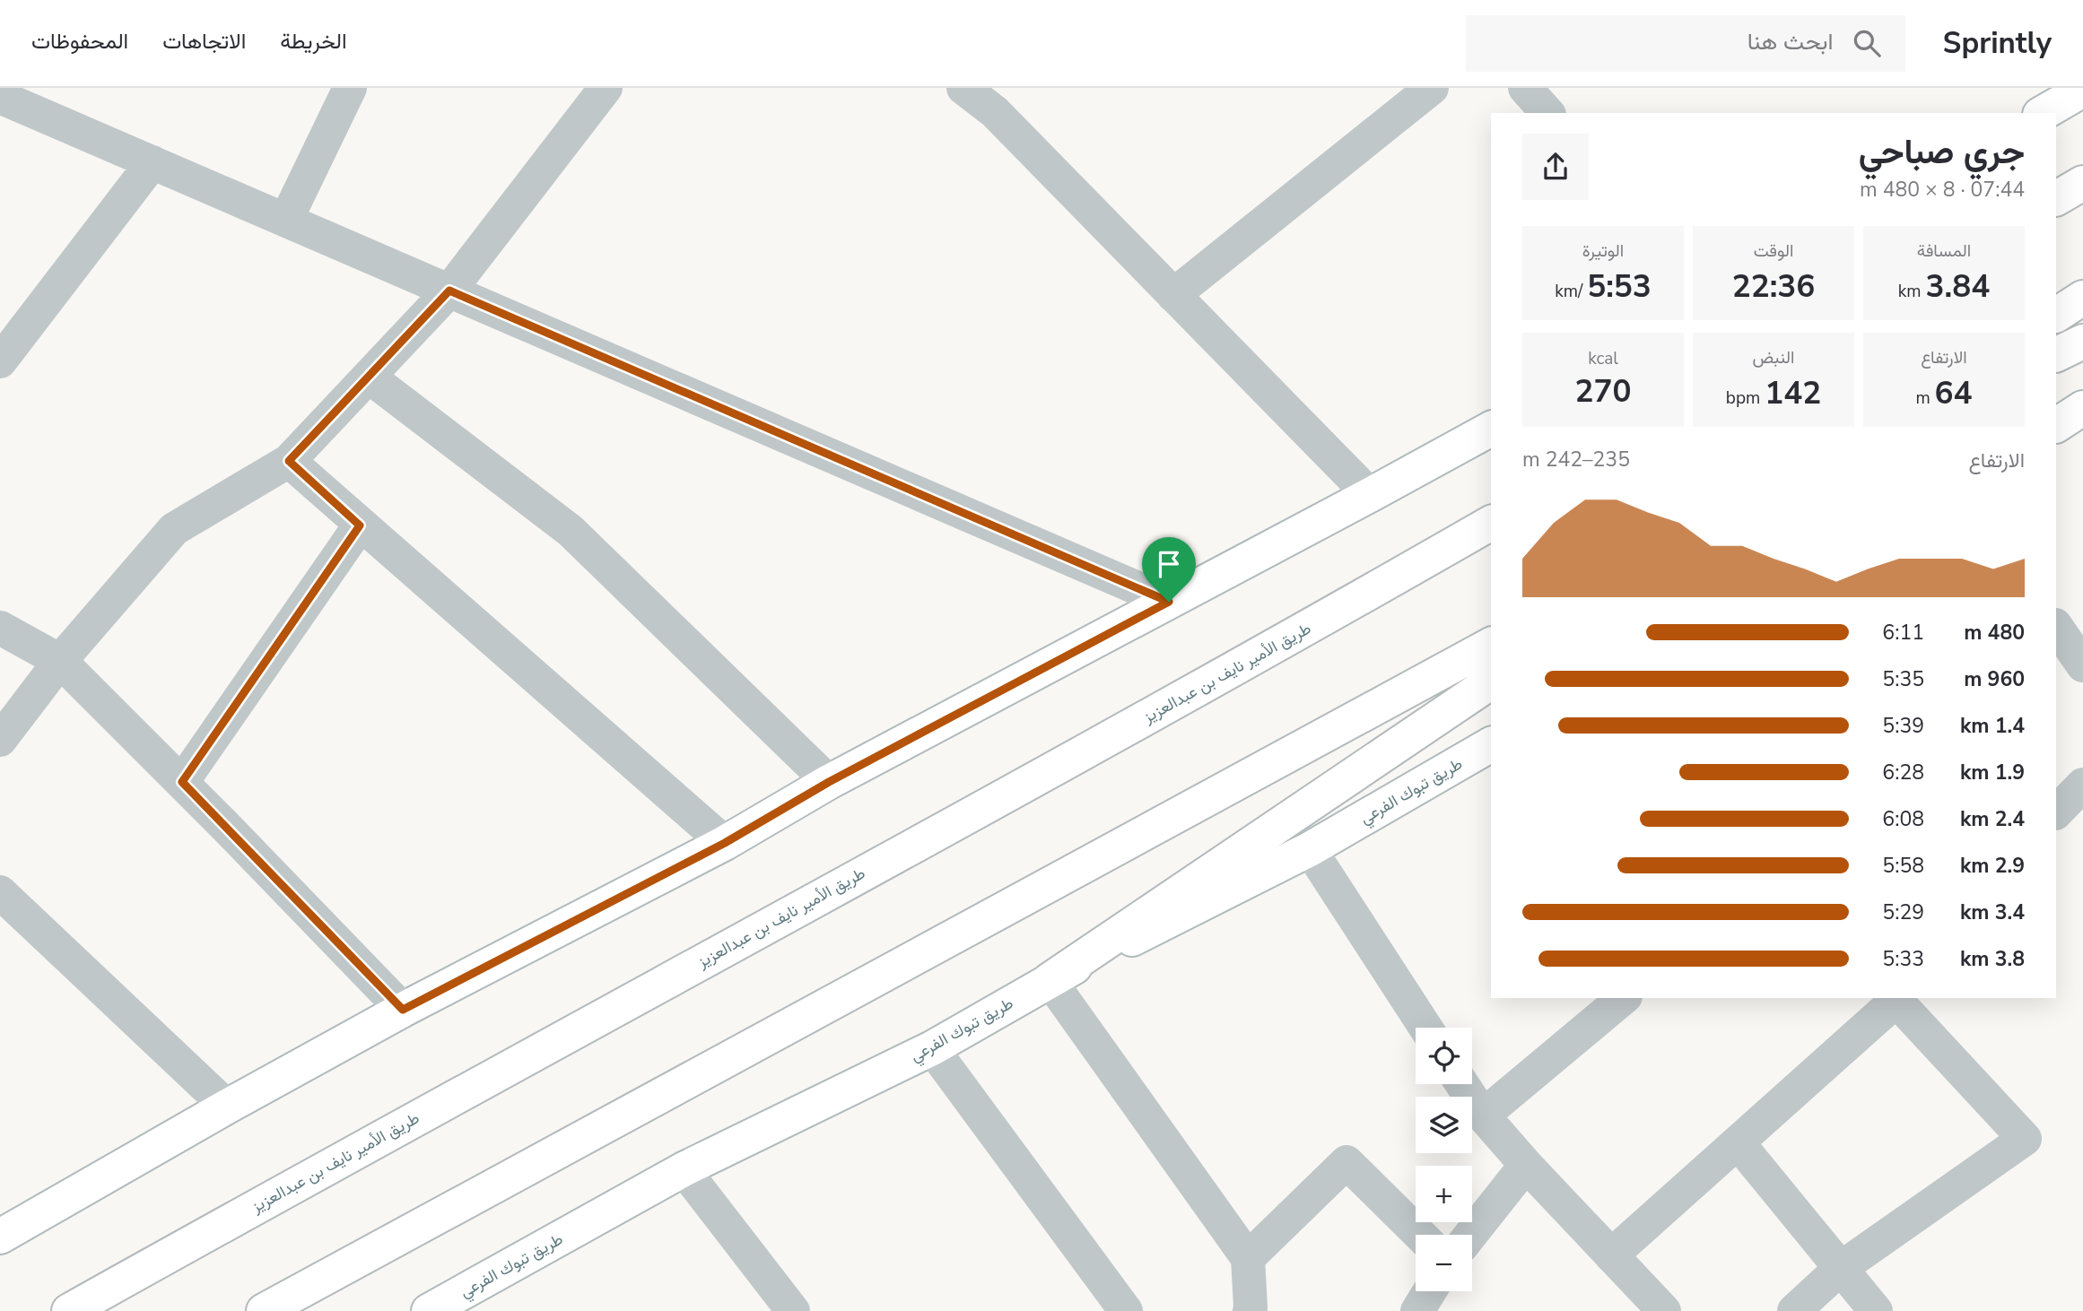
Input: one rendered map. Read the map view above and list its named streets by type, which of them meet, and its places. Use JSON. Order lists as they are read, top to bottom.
{
  "streets": {
    "main road": ["طريق الأمير نايف بن عبدالعزيز", "طريق تبوك الفرعي"]
  },
  "page": {
    "header": "Sprintly",
    "search": "ابحث هنا",
    "nav": ["الخريطة", "الاتجاهات", "المحفوظات"],
    "heading": ["جري صباحي", "07:44 · 8 × 480 m"],
    "stats": [
      ["المسافة", "3.84 km"],
      ["الوقت", "22:36"],
      ["الوتيرة", "5:53 /km"],
      ["الارتفاع", "64 m"],
      ["النبض", "142 bpm"],
      ["kcal", "270"]
    ],
    "chart": ["الارتفاع", "235–242 m"],
    "list": [
      {
        "name": "480 m",
        "note": "6:11"
      },
      {
        "name": "960 m",
        "note": "5:35"
      },
      {
        "name": "1.4 km",
        "note": "5:39"
      },
      {
        "name": "1.9 km",
        "note": "6:28"
      },
      {
        "name": "2.4 km",
        "note": "6:08"
      },
      {
        "name": "2.9 km",
        "note": "5:58"
      },
      {
        "name": "3.4 km",
        "note": "5:29"
      },
      {
        "name": "3.8 km",
        "note": "5:33"
      }
    ],
    "map_buttons": ["+", "−"]
  }
}
